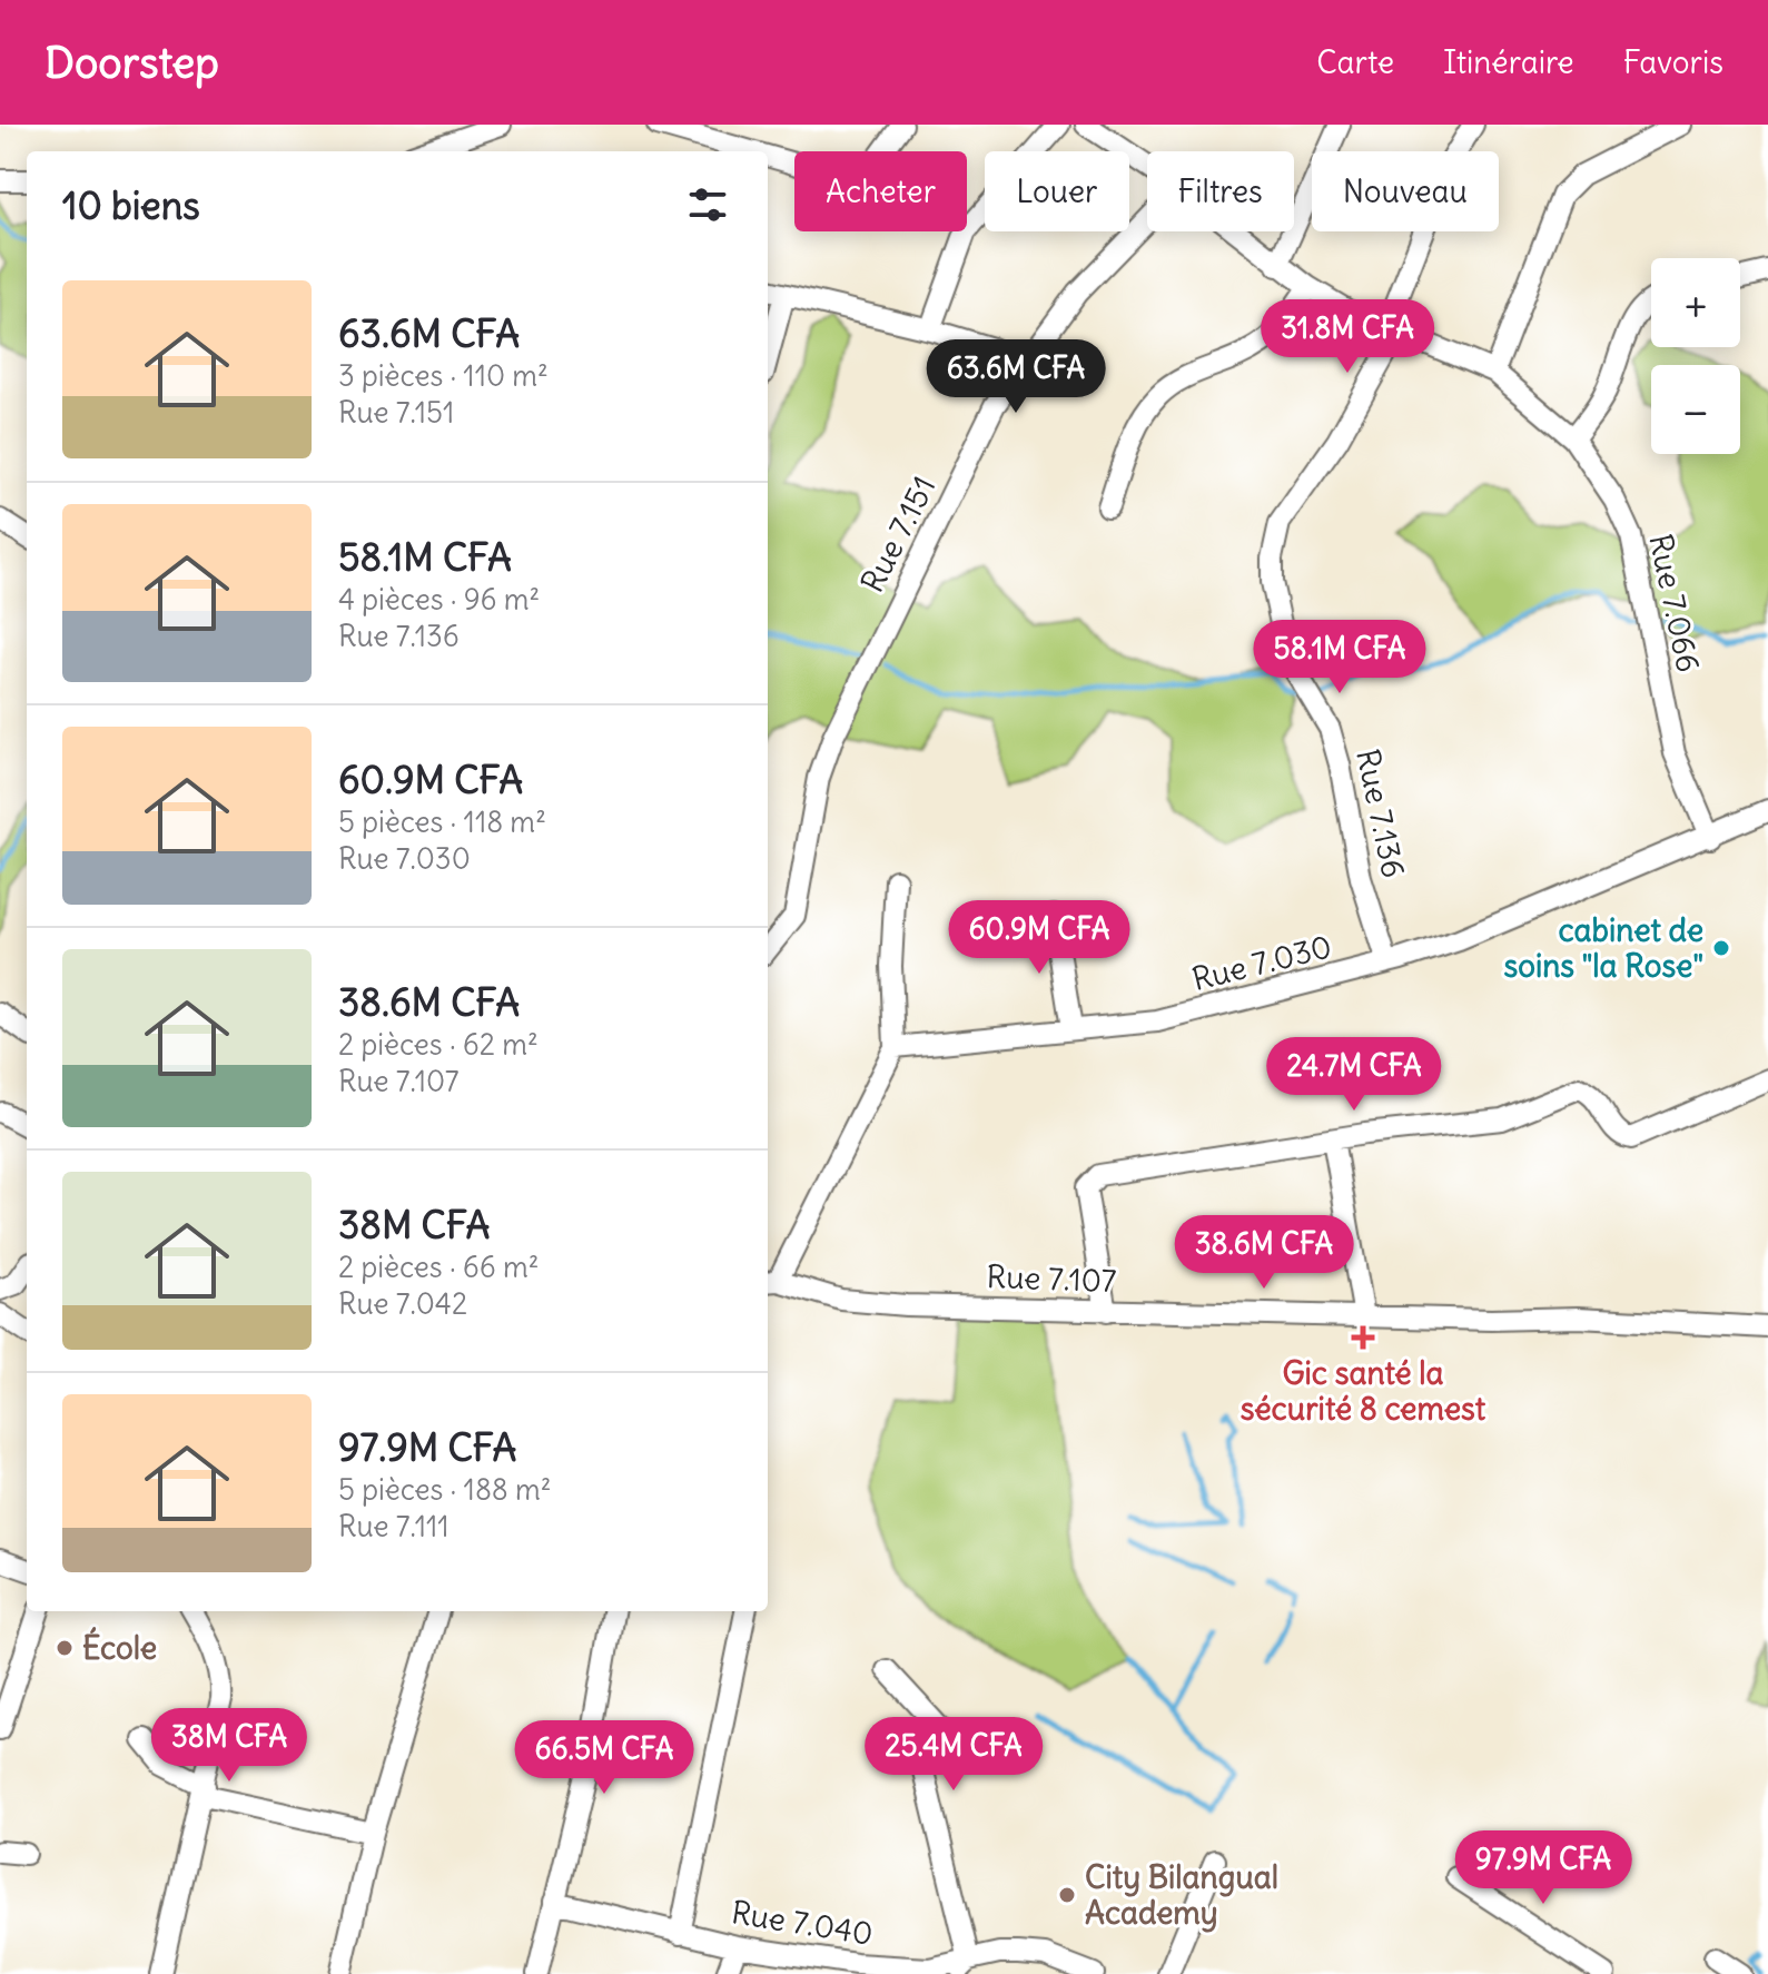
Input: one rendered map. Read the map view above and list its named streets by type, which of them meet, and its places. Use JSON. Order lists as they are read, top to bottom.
{
  "streets": {
    "street": [
      "Rue 7.151",
      "Rue 7.066",
      "Rue 7.136",
      "Rue 7.030",
      "Rue 7.107",
      "Rue 7.040"
    ]
  },
  "crossings": [
    ["Rue 7.066", "Rue 7.136"],
    ["Rue 7.066", "Rue 7.030"],
    ["Rue 7.136", "Rue 7.030"]
  ],
  "places": {
    "other": ["cabinet de soins \"la Rose\"", "École", "City Bilangual Academy"],
    "health": ["Gic santé la sécurité 8 cemest"]
  },
  "page": {
    "header": "Doorstep",
    "nav": ["Carte", "Itinéraire", "Favoris"],
    "chip": [
      "Acheter",
      "Louer",
      "Filtres",
      "Nouveau"
    ],
    "heading": "10 biens",
    "map_buttons": ["+", "−"],
    "list": [
      {
        "name": "63.6M CFA",
        "note": "3 pièces · 110 m² · Rue 7.151"
      },
      {
        "name": "58.1M CFA",
        "note": "4 pièces · 96 m² · Rue 7.136"
      },
      {
        "name": "60.9M CFA",
        "note": "5 pièces · 118 m² · Rue 7.030"
      },
      {
        "name": "38.6M CFA",
        "note": "2 pièces · 62 m² · Rue 7.107"
      },
      {
        "name": "38M CFA",
        "note": "2 pièces · 66 m² · Rue 7.042"
      },
      {
        "name": "97.9M CFA",
        "note": "5 pièces · 188 m² · Rue 7.111"
      }
    ],
    "price": [
      "31.8M CFA",
      "63.6M CFA",
      "58.1M CFA",
      "60.9M CFA",
      "24.7M CFA",
      "38.6M CFA",
      "38M CFA",
      "25.4M CFA",
      "66.5M CFA",
      "97.9M CFA"
    ]
  }
}
